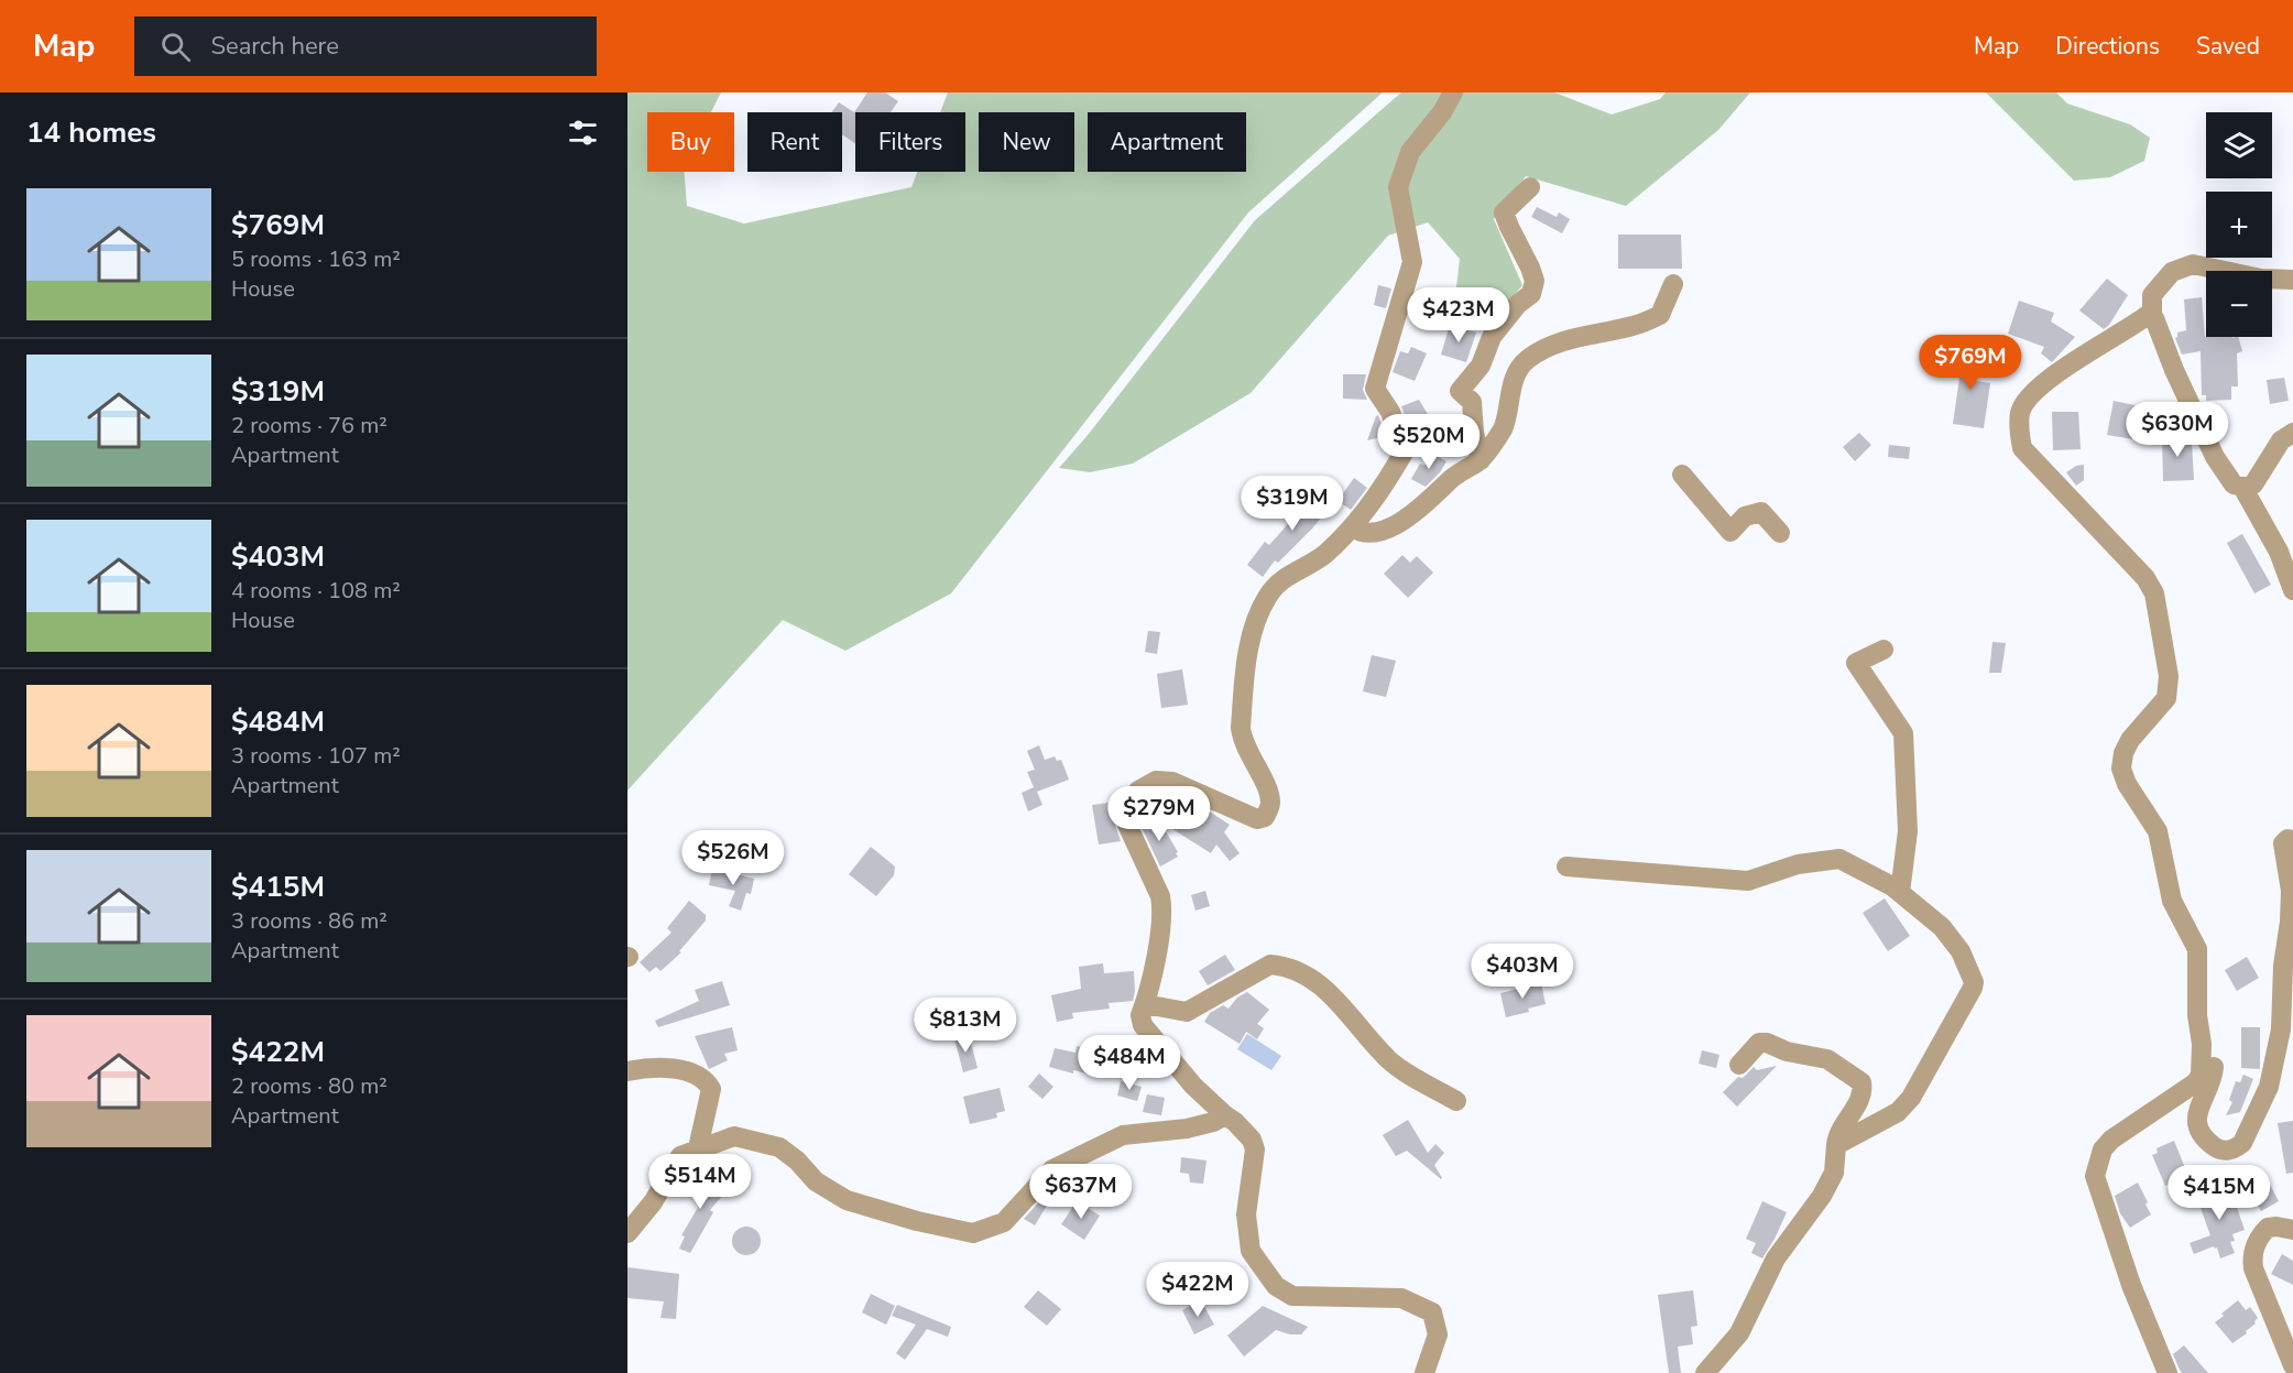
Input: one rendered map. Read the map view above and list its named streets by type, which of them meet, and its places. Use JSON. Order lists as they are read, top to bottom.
{
  "page": {
    "header": "Map",
    "search": "Search here",
    "nav": ["Map", "Directions", "Saved"],
    "heading": "14 homes",
    "map_buttons": ["+", "−"],
    "chip": [
      "Buy",
      "Rent",
      "Filters",
      "New",
      "Apartment"
    ],
    "list": [
      {
        "name": "$769M",
        "note": "5 rooms · 163 m² · House"
      },
      {
        "name": "$319M",
        "note": "2 rooms · 76 m² · Apartment"
      },
      {
        "name": "$403M",
        "note": "4 rooms · 108 m² · House"
      },
      {
        "name": "$484M",
        "note": "3 rooms · 107 m² · Apartment"
      },
      {
        "name": "$415M",
        "note": "3 rooms · 86 m² · Apartment"
      },
      {
        "name": "$422M",
        "note": "2 rooms · 80 m² · Apartment"
      }
    ],
    "price": [
      "$423M",
      "$769M",
      "$630M",
      "$520M",
      "$319M",
      "$279M",
      "$526M",
      "$403M",
      "$813M",
      "$484M",
      "$514M",
      "$637M",
      "$415M",
      "$422M"
    ]
  }
}
